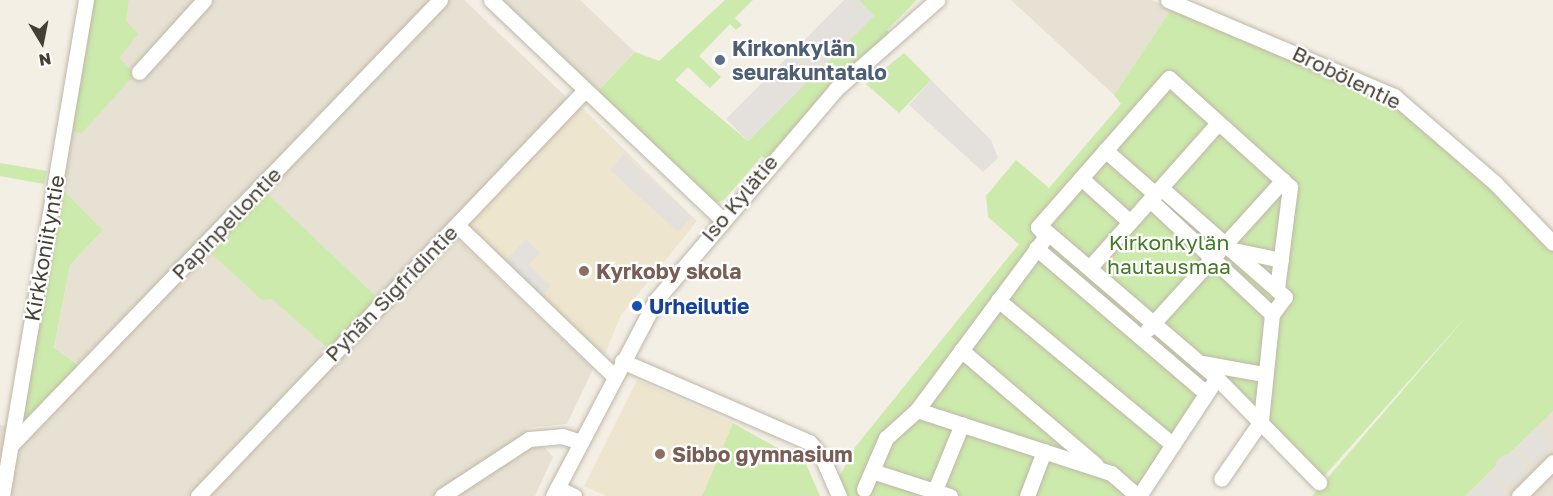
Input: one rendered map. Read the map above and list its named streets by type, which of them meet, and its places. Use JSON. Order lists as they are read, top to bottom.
{
  "streets": {
    "street": [
      "Brobölentie",
      "Iso Kylätie",
      "Papinpellontie",
      "Kirkkoniityntie",
      "Pyhän Sigfridintie"
    ]
  },
  "crossings": [
    ["Papinpellontie", "Kirkkoniityntie"]
  ],
  "parks": ["Kirkonkylän hautausmaa"],
  "places": [
    "Kirkonkylän seurakuntatalo",
    "Kyrkoby skola",
    "Urheilutie",
    "Sibbo gymnasium"
  ],
  "north": "bottom"
}
